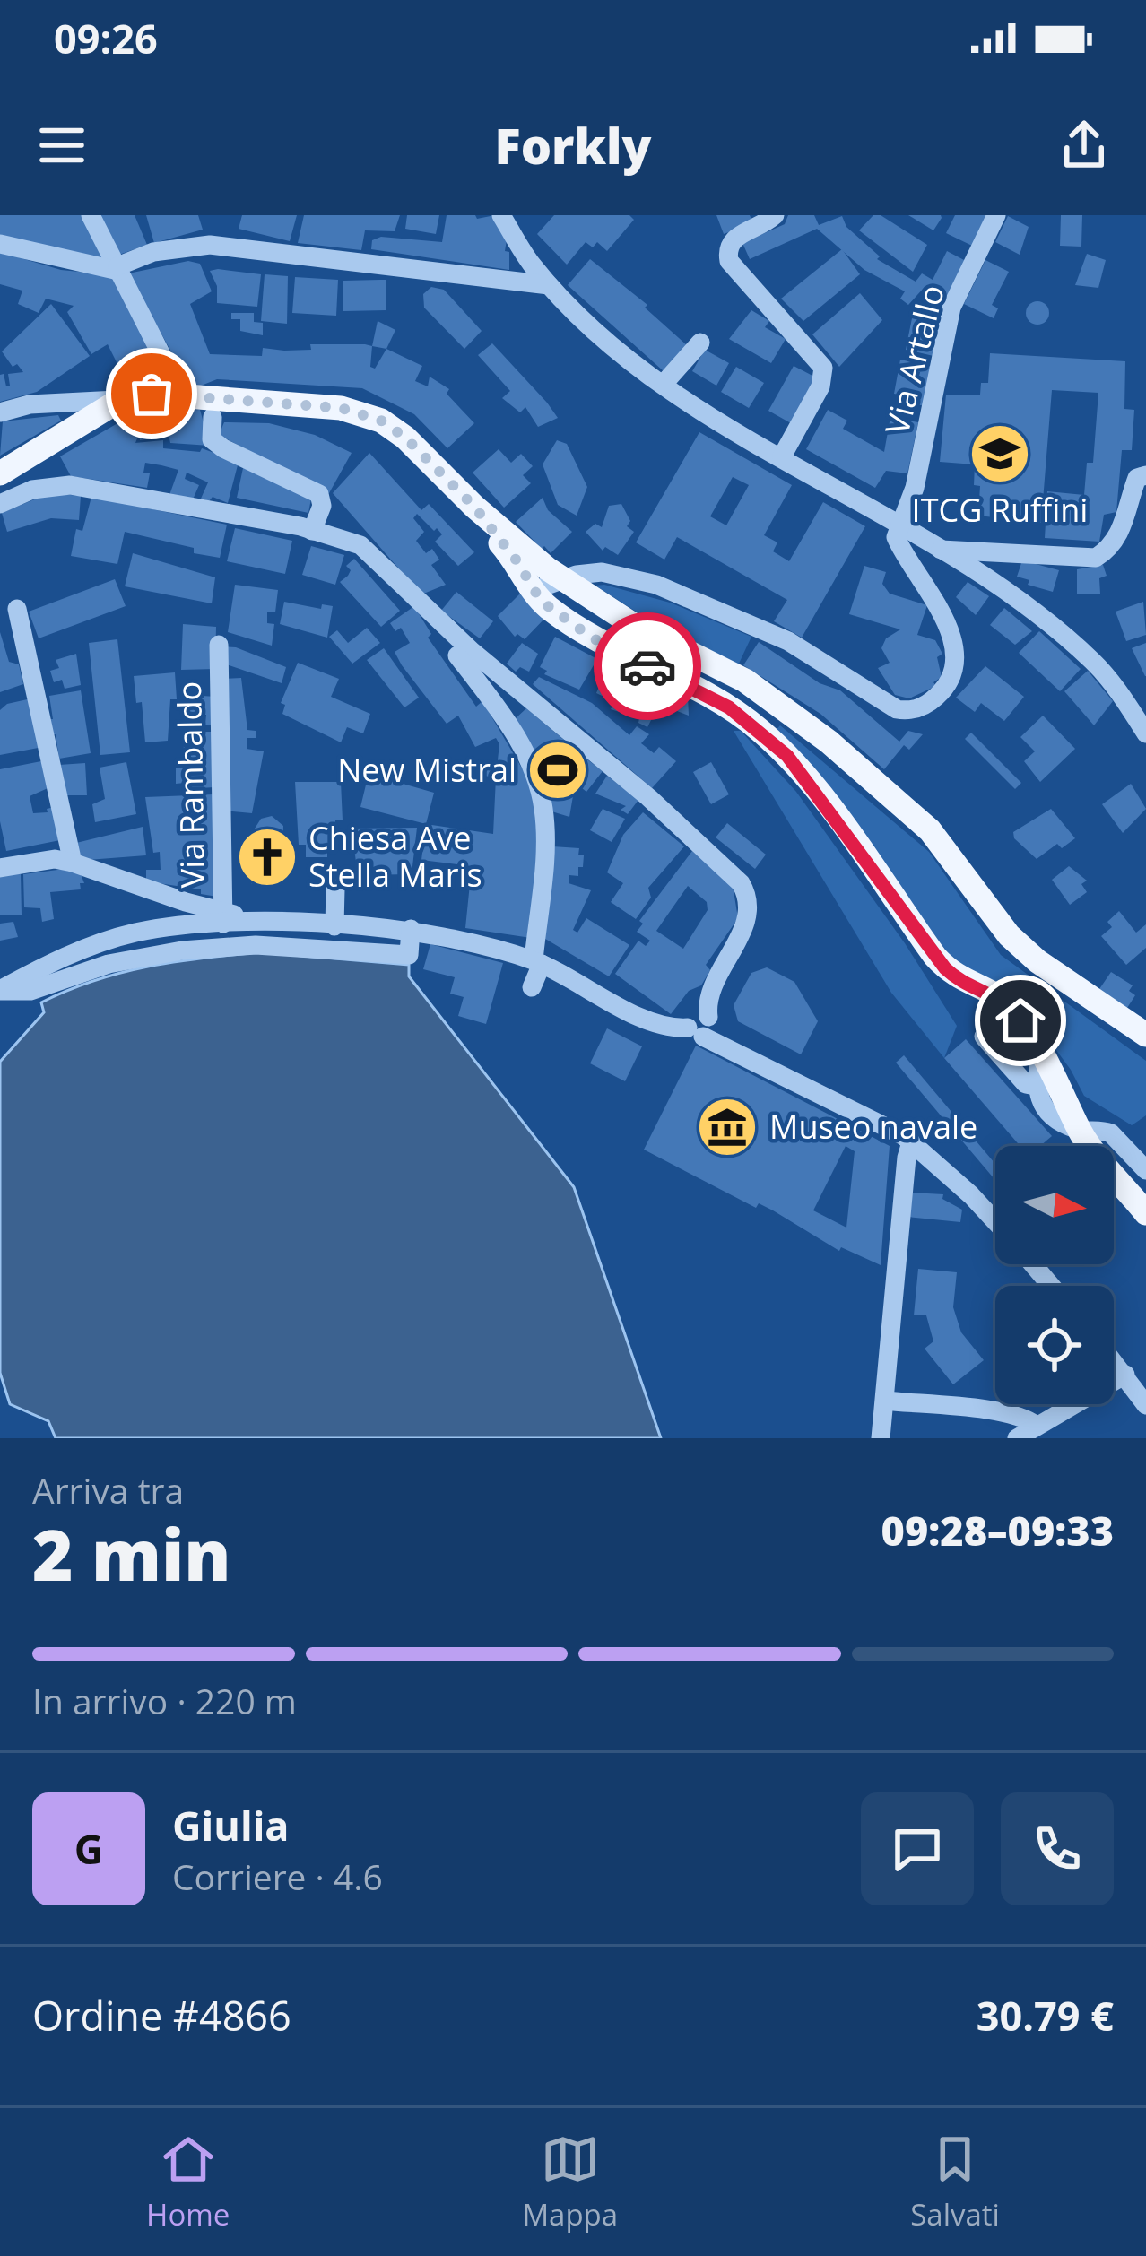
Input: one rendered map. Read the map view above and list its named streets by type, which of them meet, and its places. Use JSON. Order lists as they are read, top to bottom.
{
  "streets": {
    "street": ["Via Artallo", "Via Rambaldo"]
  },
  "places": {
    "school or university": ["ITCG Ruffini"],
    "sports": ["New Mistral"],
    "church": ["Chiesa Ave Stella Maris"],
    "museum": ["Museo navale"]
  },
  "north": "right",
  "page": {
    "status": "09:26",
    "header": "Forkly",
    "heading": ["2 min", "Arriva tra", "09:28–09:33"],
    "panel": [
      "Giulia",
      "Corriere · 4.6",
      "Ordine #4866",
      "30.79 €"
    ],
    "bar": "In arrivo · 220 m",
    "round": "G",
    "tabs": ["Home", "Mappa", "Salvati"]
  }
}
